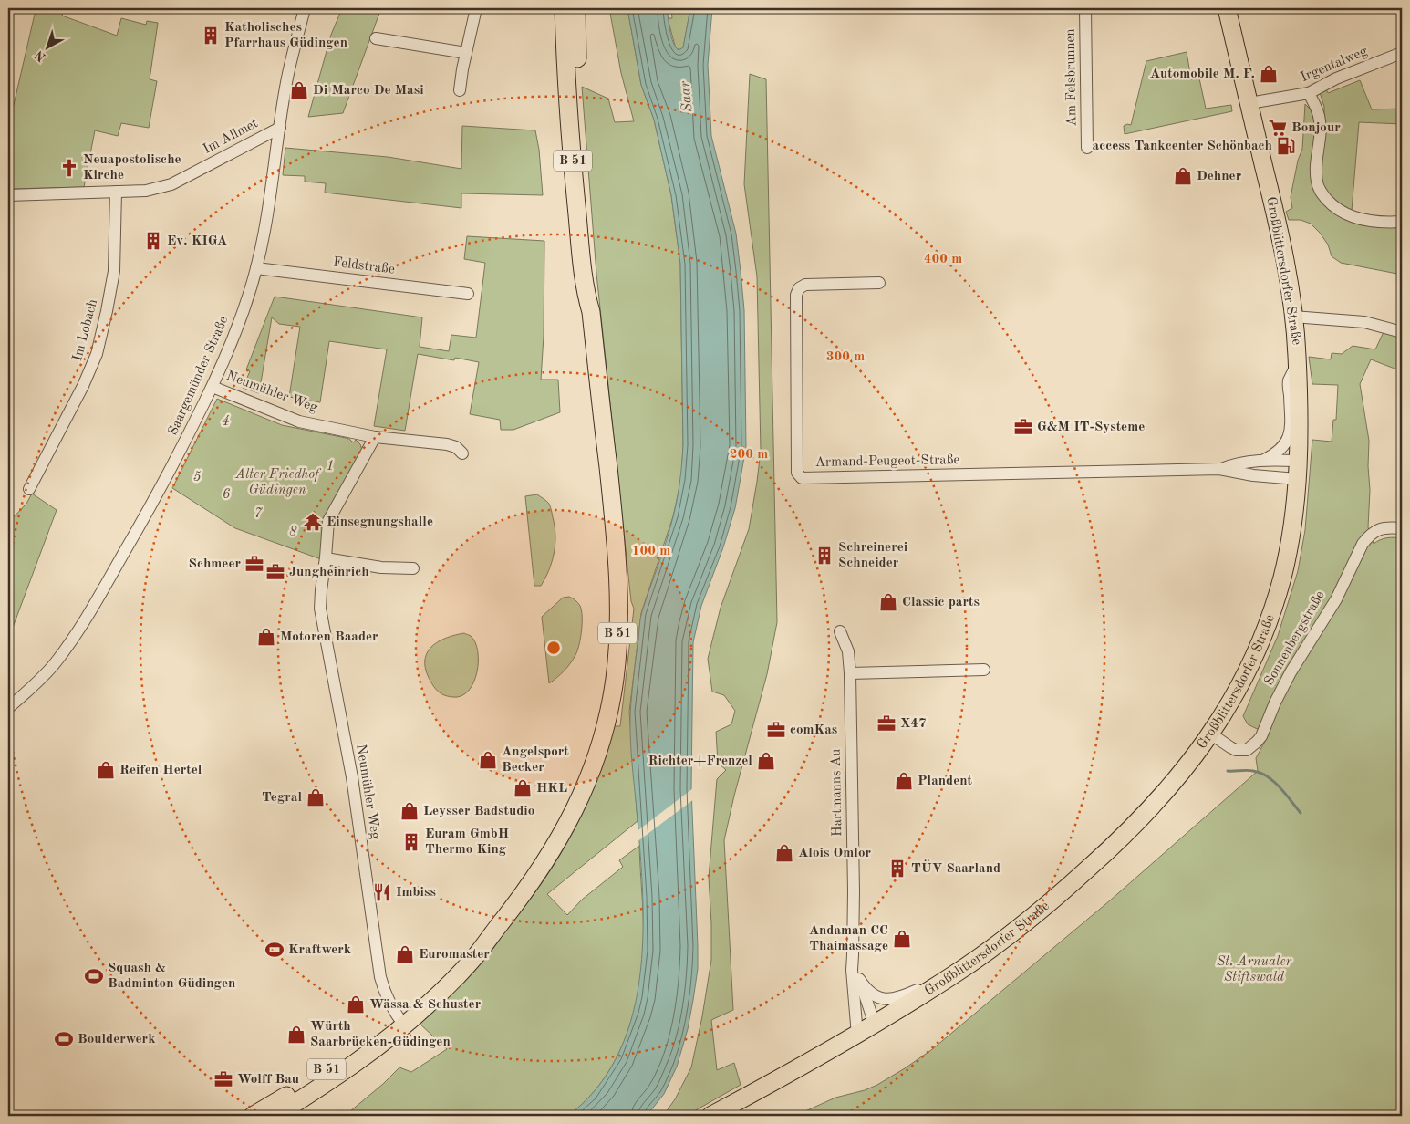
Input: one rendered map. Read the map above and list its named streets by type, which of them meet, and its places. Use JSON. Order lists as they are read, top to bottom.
{
  "streets": {
    "main road": ["B 51", "Großblittersdorfer Straße"],
    "street": [
      "Irgentalweg",
      "Am Felsbrunnen",
      "Im Allmet",
      "Feldstraße",
      "Im Lobach",
      "Saargemünder Straße",
      "Neumühler Weg",
      "Armand-Peugeot-Straße",
      "Sonnenbergstraße",
      "Hartmanns Au"
    ]
  },
  "crossings": [
    ["Irgentalweg", "Großblittersdorfer Straße"],
    ["Im Allmet", "Im Lobach"],
    ["Im Allmet", "Saargemünder Straße"],
    ["B 51", "Neumühler Weg"],
    ["Feldstraße", "Saargemünder Straße"],
    ["Großblittersdorfer Straße", "Armand-Peugeot-Straße"],
    ["Großblittersdorfer Straße", "Sonnenbergstraße"],
    ["Großblittersdorfer Straße", "Hartmanns Au"],
    ["Saargemünder Straße", "Neumühler Weg"]
  ],
  "water": ["Saar"],
  "parks": [
    "4",
    "1",
    "Alter Friedhof Güdingen",
    "5",
    "6",
    "7",
    "8",
    "St. Arnualer Stiftswald"
  ],
  "places": {
    "building": [
      "Katholisches Pfarrhaus Güdingen",
      "Ev. KIGA",
      "Schreinerei Schneider",
      "Euram GmbH Thermo King",
      "TÜV Saarland"
    ],
    "shop": [
      "Automobile M. F.",
      "Di Marco De Masi",
      "Dehner",
      "Classic parts",
      "Motoren Baader",
      "Angelsport Becker",
      "Richter+Frenzel",
      "Reifen Hertel",
      "Plandent",
      "HKL",
      "Tegral",
      "Leysser Badstudio",
      "Alois Omlor",
      "Andaman CC Thaimassage",
      "Euromaster",
      "Wässa & Schuster",
      "Würth Saarbrücken-Güdingen"
    ],
    "supermarket": ["Bonjour"],
    "fuel station": ["access Tankcenter Schönbach"],
    "church": ["Neuapostolische Kirche"],
    "office": [
      "G&M IT-Systeme",
      "Schmeer",
      "Jungheinrich",
      "X47",
      "comKas",
      "Wolff Bau"
    ],
    "temple": ["Einsegnungshalle"],
    "restaurant": ["Imbiss"],
    "sports": ["Kraftwerk", "Squash & Badminton Güdingen", "Boulderwerk"]
  },
  "north": "bottom left",
  "rings": [
    "400 m",
    "300 m",
    "200 m",
    "100 m"
  ]
}
